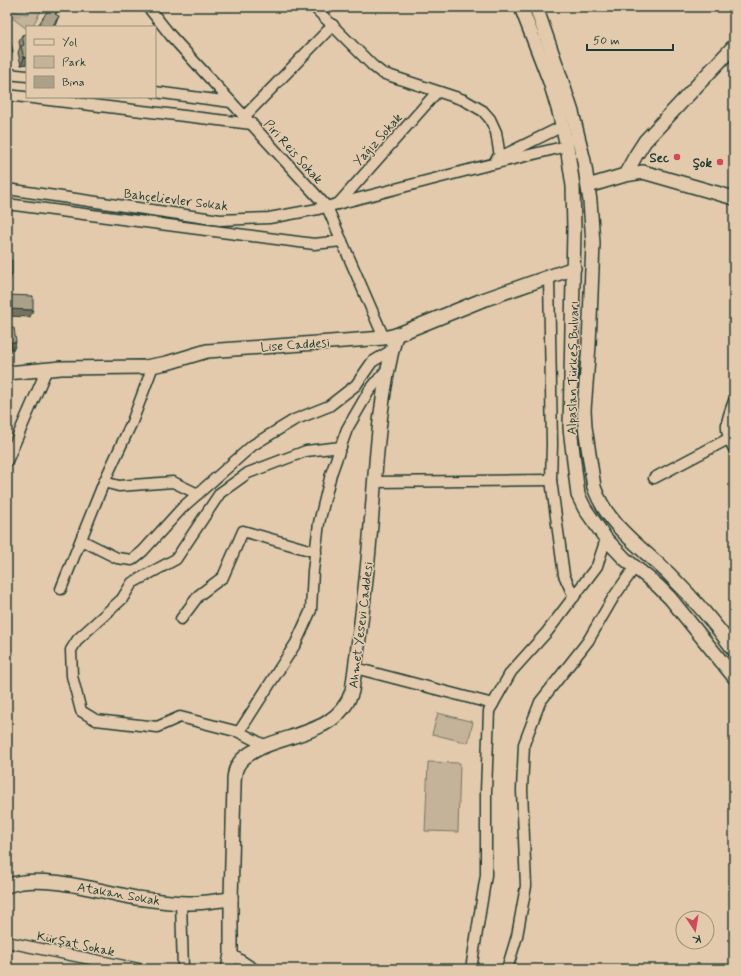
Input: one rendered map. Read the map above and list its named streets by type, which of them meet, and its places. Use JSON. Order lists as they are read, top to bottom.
{
  "streets": {
    "street": [
      "Yağız Sokak",
      "Piri Reis Sokak",
      "Bahçelievler Sokak",
      "Lise Caddesi",
      "Alpaslan Türkeş Bulvarı",
      "Ahmet Yesevi Caddesi",
      "Atakan Sokak",
      "Kürşat Sokak"
    ]
  },
  "crossings": [
    ["Yağız Sokak", "Bahçelievler Sokak"],
    ["Piri Reis Sokak", "Bahçelievler Sokak"],
    ["Piri Reis Sokak", "Lise Caddesi"],
    ["Piri Reis Sokak", "Ahmet Yesevi Caddesi"],
    ["Lise Caddesi", "Alpaslan Türkeş Bulvarı"],
    ["Lise Caddesi", "Ahmet Yesevi Caddesi"],
    ["Ahmet Yesevi Caddesi", "Atakan Sokak"]
  ],
  "places": ["Sec", "Şok"],
  "legend": ["Yol", "Park", "Bina"],
  "scale_bar": "50 m",
  "north": "bottom"
}
